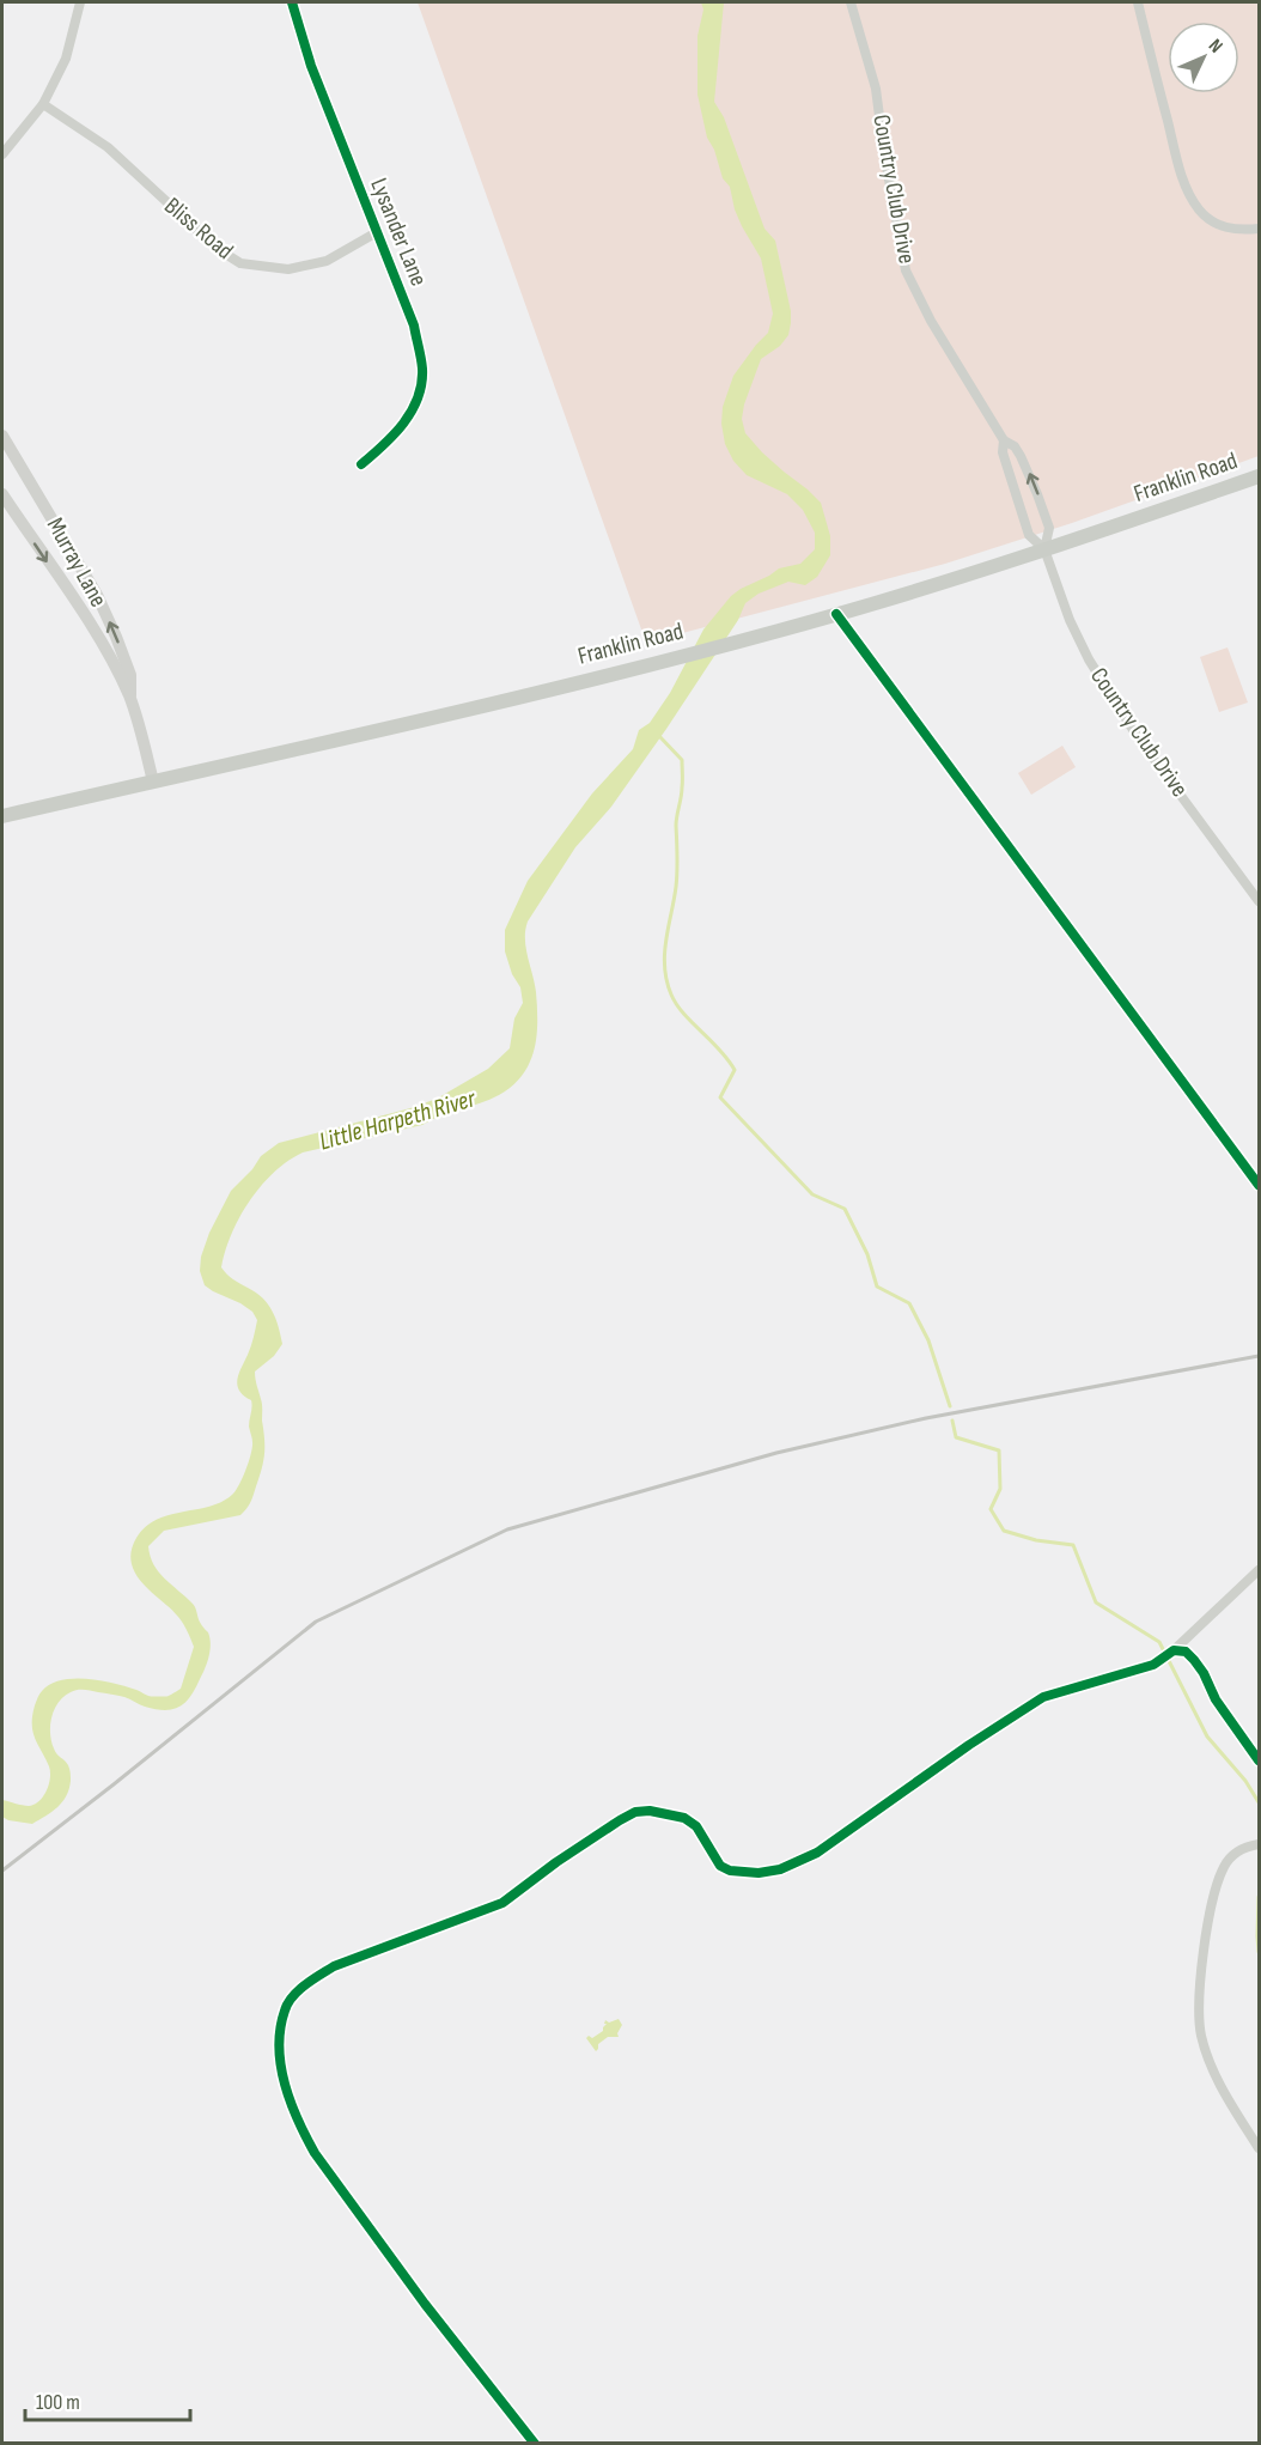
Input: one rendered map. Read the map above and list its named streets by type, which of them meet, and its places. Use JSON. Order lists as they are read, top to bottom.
{
  "streets": {
    "main road": ["Franklin Road", "Murray Lane"],
    "street": ["Country Club Drive", "Bliss Road", "Lysander Lane"]
  },
  "crossings": [
    ["Country Club Drive", "Franklin Road"],
    ["Bliss Road", "Lysander Lane"],
    ["Franklin Road", "Murray Lane"]
  ],
  "water": ["Little Harpeth River"],
  "scale_bar": "100 m",
  "north": "top right"
}
